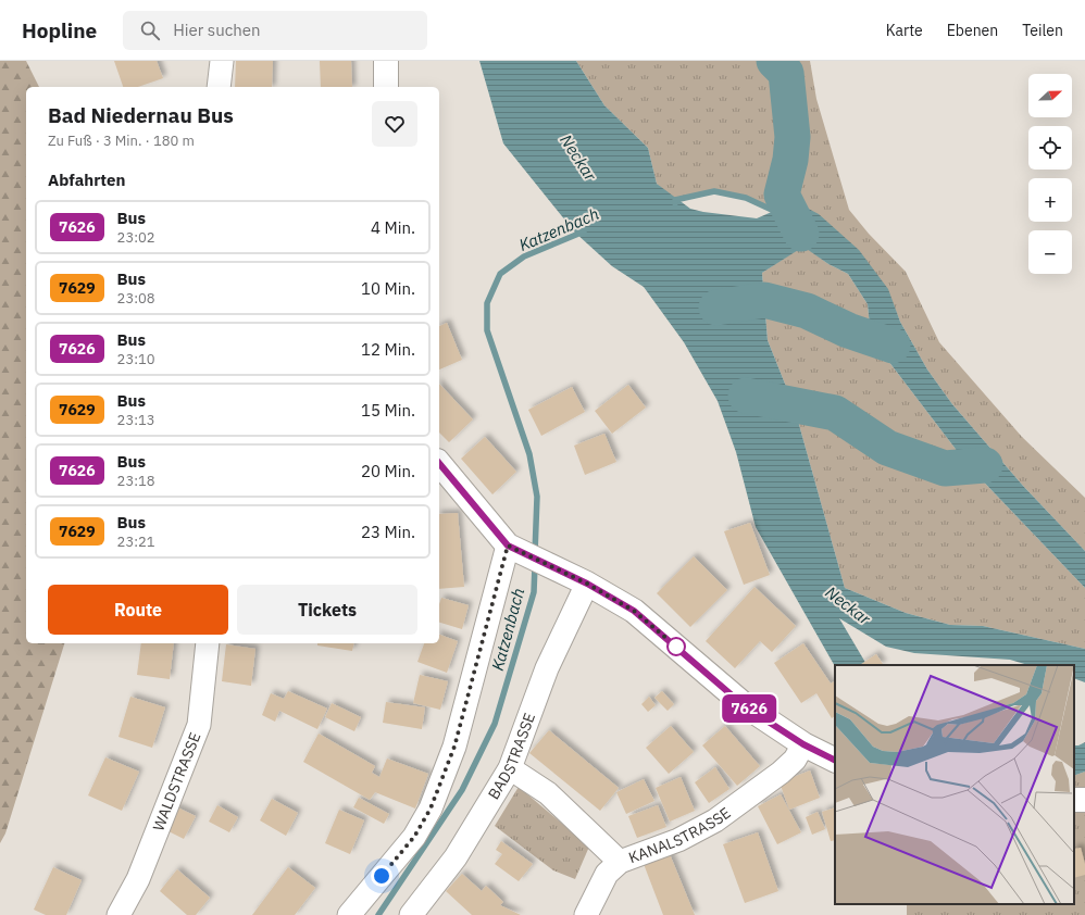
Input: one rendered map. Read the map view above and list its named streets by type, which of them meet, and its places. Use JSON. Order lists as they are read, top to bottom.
{
  "streets": {
    "street": ["BADSTRASSE", "WALDSTRASSE", "KANALSTRASSE"]
  },
  "crossings": [
    ["BADSTRASSE", "KANALSTRASSE"]
  ],
  "water": ["Neckar", "Katzenbach"],
  "lines": ["bus line 7626"],
  "north": "right",
  "page": {
    "header": "Hopline",
    "search": "Hier suchen",
    "nav": ["Karte", "Ebenen", "Teilen"],
    "on_map": "7626",
    "map_buttons": ["+", "−"],
    "heading": [
      ["Bad Niedernau Bus", "Zu Fuß · 3 Min. · 180 m"],
      "Abfahrten"
    ],
    "list": [
      {
        "mark": "7626",
        "name": "Bus",
        "note": "23:02",
        "value": "4 Min."
      },
      {
        "mark": "7629",
        "name": "Bus",
        "note": "23:08",
        "value": "10 Min."
      },
      {
        "mark": "7626",
        "name": "Bus",
        "note": "23:10",
        "value": "12 Min."
      },
      {
        "mark": "7629",
        "name": "Bus",
        "note": "23:13",
        "value": "15 Min."
      },
      {
        "mark": "7626",
        "name": "Bus",
        "note": "23:18",
        "value": "20 Min."
      },
      {
        "mark": "7629",
        "name": "Bus",
        "note": "23:21",
        "value": "23 Min."
      }
    ],
    "buttons": ["Route", "Tickets"]
  }
}
